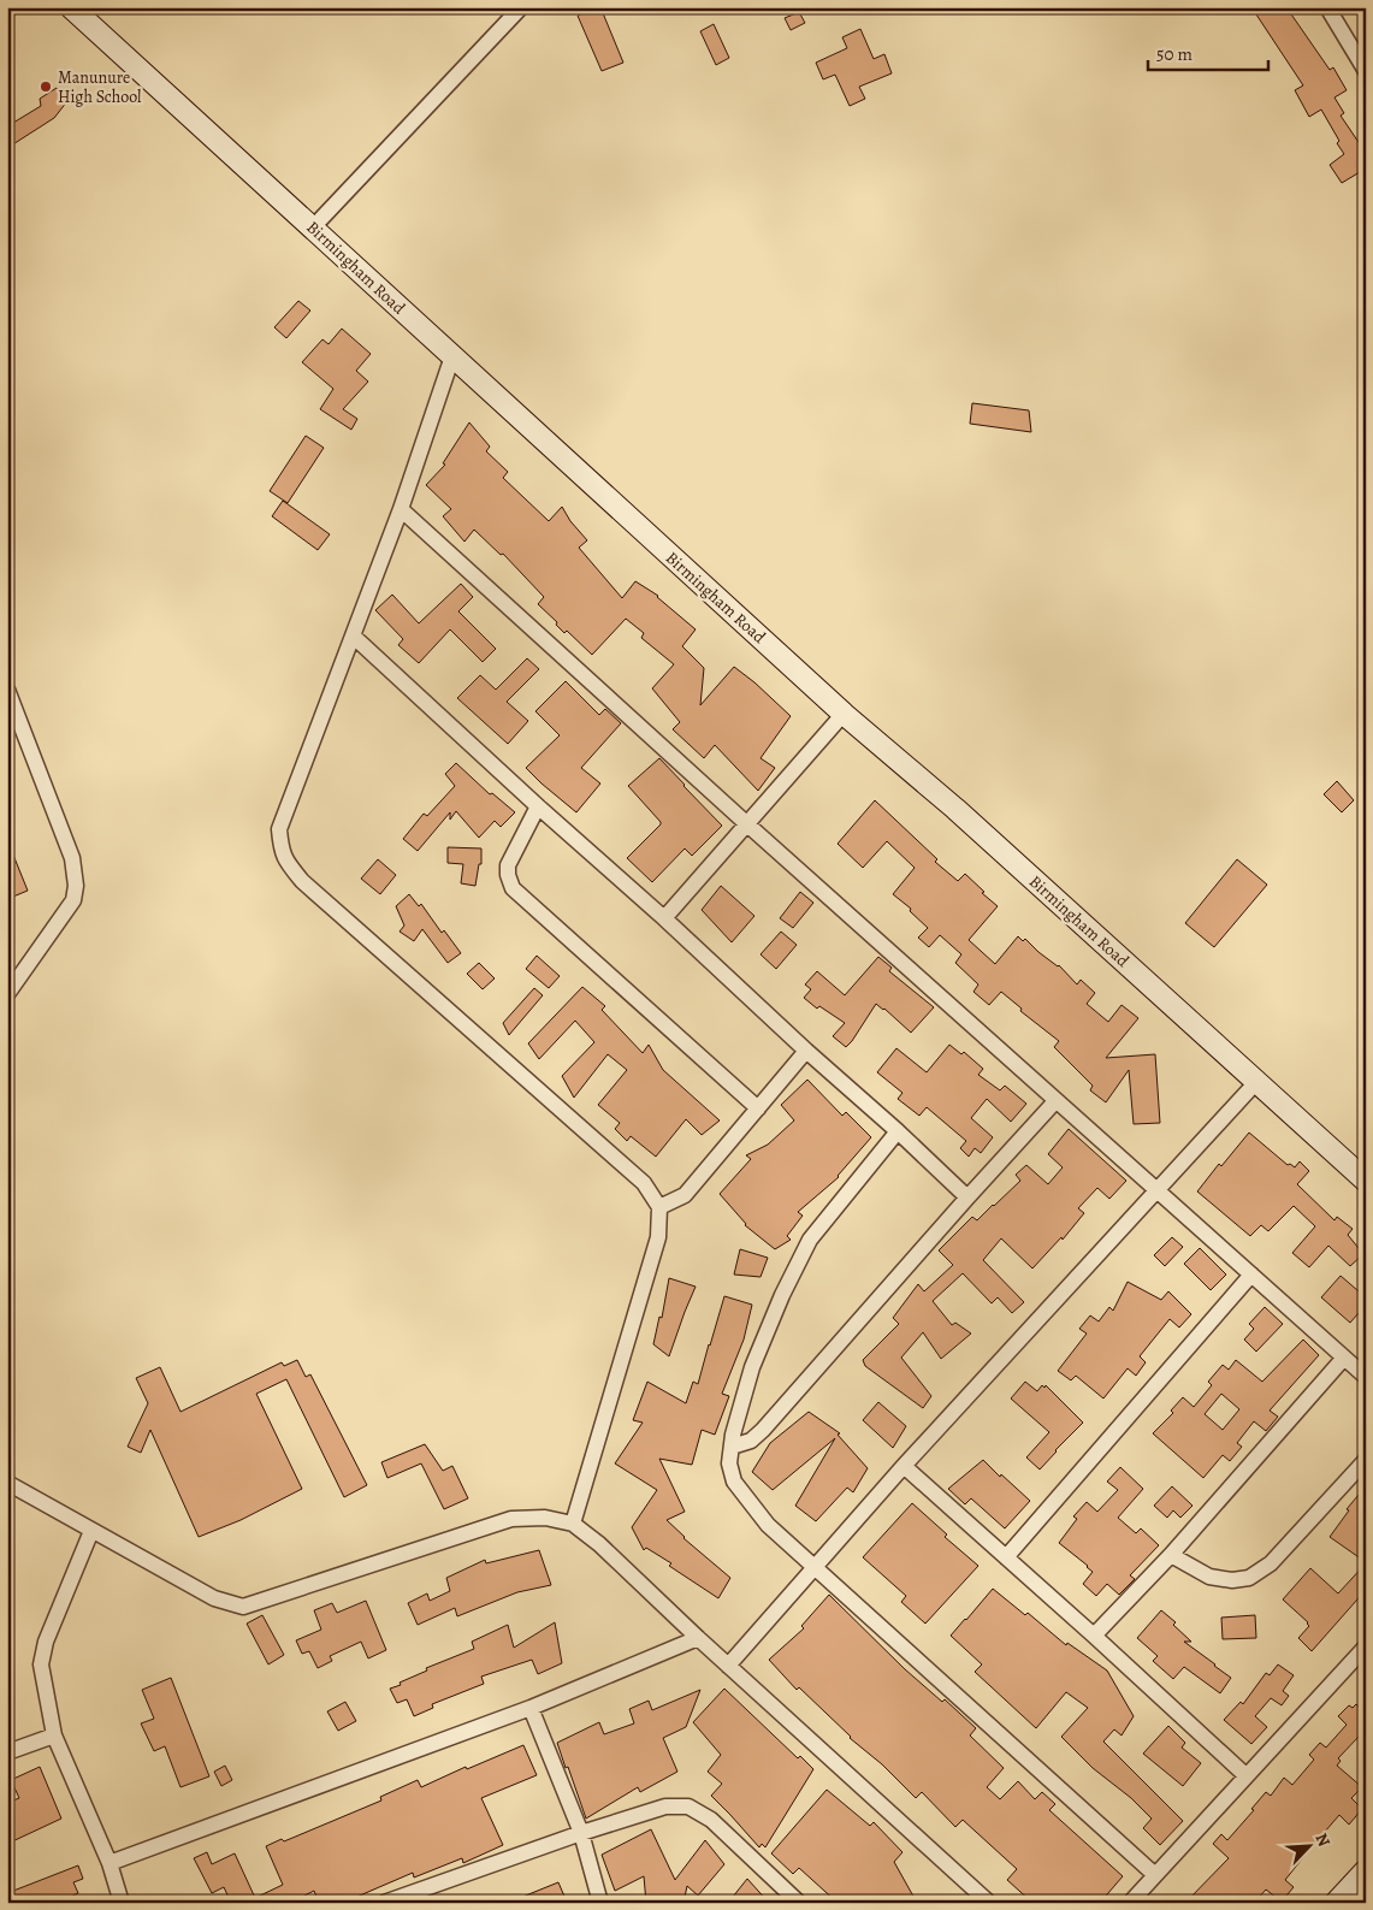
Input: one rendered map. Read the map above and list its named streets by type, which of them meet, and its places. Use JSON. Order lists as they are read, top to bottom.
{
  "streets": {
    "street": ["Birmingham Road"]
  },
  "places": ["Manunure High School"],
  "scale_bar": "50 m",
  "north": "top right"
}
